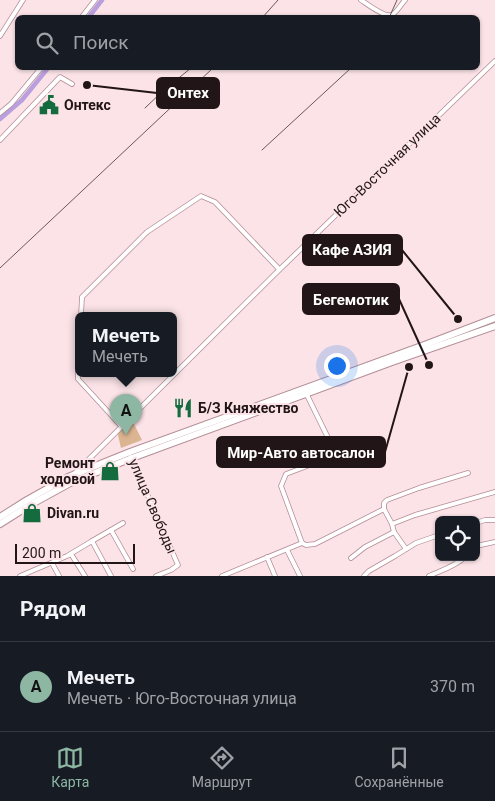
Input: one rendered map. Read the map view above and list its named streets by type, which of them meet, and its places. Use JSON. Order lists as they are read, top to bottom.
{
  "streets": {
    "street": ["Юго-Восточная улица", "улица Свободы"]
  },
  "places": {
    "other": [
      "Онтех",
      "Кафе АЗИЯ",
      "Бегемотик",
      "Мир-Авто автосалон"
    ],
    "public building": ["Онтекс"],
    "restaurant": ["Б/З Княжество"],
    "shop": ["Ремонт ходовой", "Divan.ru"]
  },
  "scale_bar": "200 m",
  "page": {
    "search": "Поиск",
    "popup": ["Мечеть", "Мечеть"],
    "pins": "A",
    "scale": "200 m",
    "heading": "Рядом",
    "list": [
      {
        "mark": "A",
        "name": "Мечеть",
        "note": "Мечеть · Юго-Восточная улица",
        "value": "370 m"
      }
    ],
    "nav": ["Карта", "Маршрут", "Сохранённые"]
  }
}
